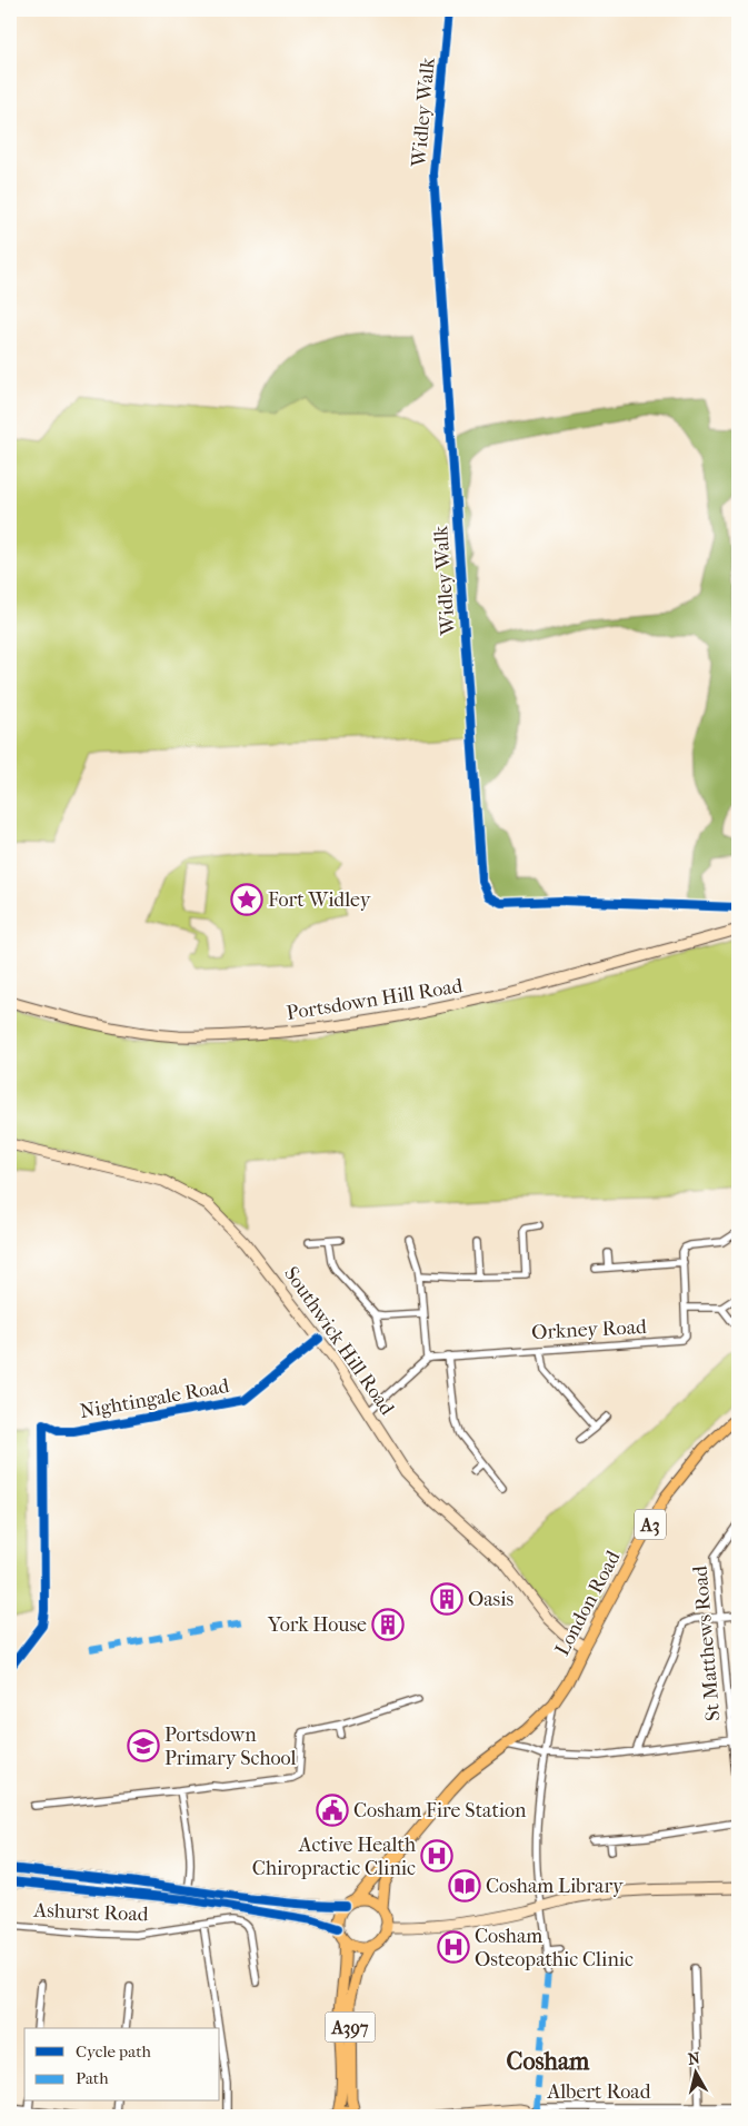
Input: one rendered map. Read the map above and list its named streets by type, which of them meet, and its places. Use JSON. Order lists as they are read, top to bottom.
{
  "streets": {
    "main road": [
      "Portsdown Hill Road",
      "Southwick Hill Road",
      "A3",
      "London Road",
      "A397"
    ],
    "street": [
      "Widley Walk",
      "Orkney Road",
      "Nightingale Road",
      "St Matthews Road",
      "Ashurst Road",
      "Albert Road"
    ]
  },
  "crossings": [
    ["Southwick Hill Road", "Nightingale Road"],
    ["Southwick Hill Road", "London Road"],
    ["A3", "London Road"],
    ["A3", "A397"]
  ],
  "districts": ["Cosham"],
  "places": {
    "place": ["Fort Widley"],
    "building": ["Oasis", "York House"],
    "school or university": ["Portsdown Primary School"],
    "public building": ["Cosham Fire Station"],
    "hospital": ["Active Health Chiropractic Clinic", "Cosham Osteopathic Clinic"],
    "library": ["Cosham Library"]
  },
  "legend": ["Cycle path", "Path"],
  "north": "top"
}
